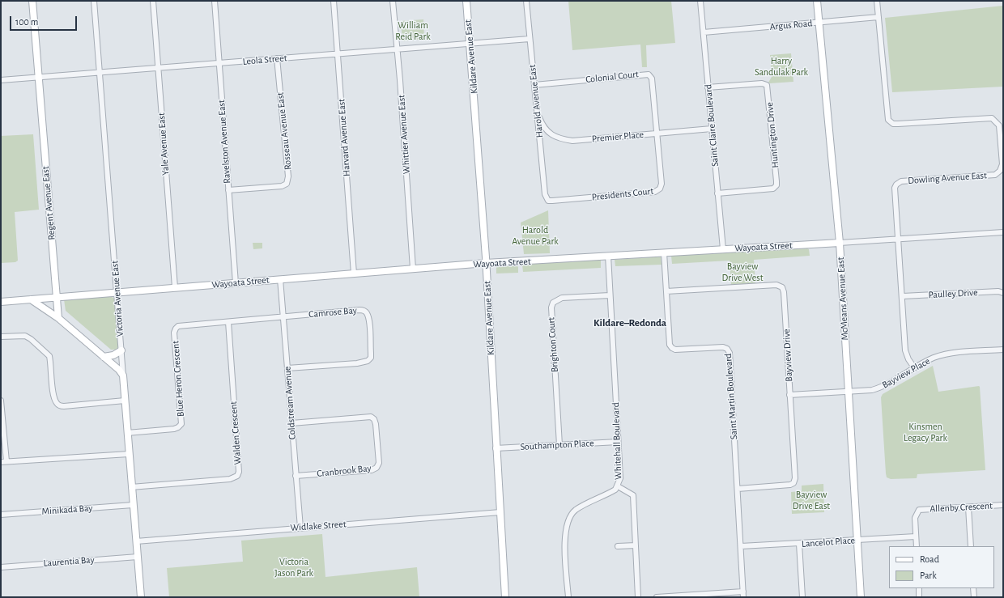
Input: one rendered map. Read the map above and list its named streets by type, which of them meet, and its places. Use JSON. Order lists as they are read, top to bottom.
{
  "streets": {
    "street": [
      "Argus Road",
      "Kildare Avenue East",
      "Leola Street",
      "Colonial Court",
      "Harold Avenue East",
      "Saint Claire Boulevard",
      "Rosseau Avenue East",
      "Whittier Avenue East",
      "Huntington Drive",
      "Premier Place",
      "Harvard Avenue East",
      "Ravelston Avenue East",
      "Yale Avenue East",
      "Dowling Avenue East",
      "Presidents Court",
      "Regent Avenue East",
      "Wayoata Street",
      "Paulley Drive",
      "Victoria Avenue East",
      "McMeans Avenue East",
      "Camrose Bay",
      "Brighton Court",
      "Bayview Drive",
      "Bayview Place",
      "Blue Heron Crescent",
      "Saint Martin Boulevard",
      "Coldstream Avenue",
      "Walden Crescent",
      "Whitehall Boulevard",
      "Southampton Place",
      "Cranbrook Bay",
      "Allenby Crescent",
      "Minikada Bay",
      "Widlake Street",
      "Lancelot Place",
      "Laurentia Bay"
    ]
  },
  "crossings": [
    ["Argus Road", "Saint Claire Boulevard"],
    ["Argus Road", "Dowling Avenue East"],
    ["Argus Road", "McMeans Avenue East"],
    ["Kildare Avenue East", "Leola Street"],
    ["Kildare Avenue East", "Wayoata Street"],
    ["Kildare Avenue East", "Southampton Place"],
    ["Kildare Avenue East", "Widlake Street"],
    ["Leola Street", "Harold Avenue East"],
    ["Leola Street", "Rosseau Avenue East"],
    ["Leola Street", "Whittier Avenue East"],
    ["Leola Street", "Harvard Avenue East"],
    ["Leola Street", "Ravelston Avenue East"],
    ["Leola Street", "Yale Avenue East"],
    ["Leola Street", "Regent Avenue East"],
    ["Leola Street", "Victoria Avenue East"],
    ["Colonial Court", "Harold Avenue East"],
    ["Colonial Court", "Premier Place"],
    ["Colonial Court", "Presidents Court"],
    ["Harold Avenue East", "Premier Place"],
    ["Harold Avenue East", "Presidents Court"],
    ["Saint Claire Boulevard", "Huntington Drive"],
    ["Saint Claire Boulevard", "Premier Place"],
    ["Saint Claire Boulevard", "Wayoata Street"],
    ["Rosseau Avenue East", "Ravelston Avenue East"],
    ["Whittier Avenue East", "Wayoata Street"],
    ["Premier Place", "Presidents Court"],
    ["Harvard Avenue East", "Wayoata Street"],
    ["Ravelston Avenue East", "Wayoata Street"],
    ["Yale Avenue East", "Wayoata Street"],
    ["Dowling Avenue East", "Wayoata Street"],
    ["Dowling Avenue East", "Paulley Drive"],
    ["Dowling Avenue East", "Bayview Place"],
    ["Regent Avenue East", "Wayoata Street"],
    ["Wayoata Street", "Victoria Avenue East"],
    ["Wayoata Street", "McMeans Avenue East"],
    ["Wayoata Street", "Saint Martin Boulevard"],
    ["Wayoata Street", "Coldstream Avenue"],
    ["Wayoata Street", "Whitehall Boulevard"],
    ["Victoria Avenue East", "Blue Heron Crescent"],
    ["Victoria Avenue East", "Walden Crescent"],
    ["Victoria Avenue East", "Minikada Bay"],
    ["Victoria Avenue East", "Widlake Street"],
    ["Victoria Avenue East", "Laurentia Bay"],
    ["McMeans Avenue East", "Bayview Place"],
    ["McMeans Avenue East", "Lancelot Place"],
    ["Camrose Bay", "Blue Heron Crescent"],
    ["Camrose Bay", "Coldstream Avenue"],
    ["Brighton Court", "Whitehall Boulevard"],
    ["Brighton Court", "Southampton Place"],
    ["Bayview Drive", "Bayview Place"],
    ["Bayview Drive", "Saint Martin Boulevard"],
    ["Blue Heron Crescent", "Coldstream Avenue"],
    ["Blue Heron Crescent", "Walden Crescent"],
    ["Saint Martin Boulevard", "Lancelot Place"],
    ["Coldstream Avenue", "Cranbrook Bay"],
    ["Coldstream Avenue", "Widlake Street"],
    ["Whitehall Boulevard", "Southampton Place"],
    ["Allenby Crescent", "Lancelot Place"]
  ],
  "districts": ["Kildare–Redonda"],
  "parks": [
    "William Reid Park",
    "Harry Sandulak Park",
    "Harold Avenue Park",
    "Bayview Drive West",
    "Kinsmen Legacy Park",
    "Bayview Drive East",
    "Victoria Jason Park"
  ],
  "legend": ["Road", "Park"],
  "scale_bar": "100 m"
}
